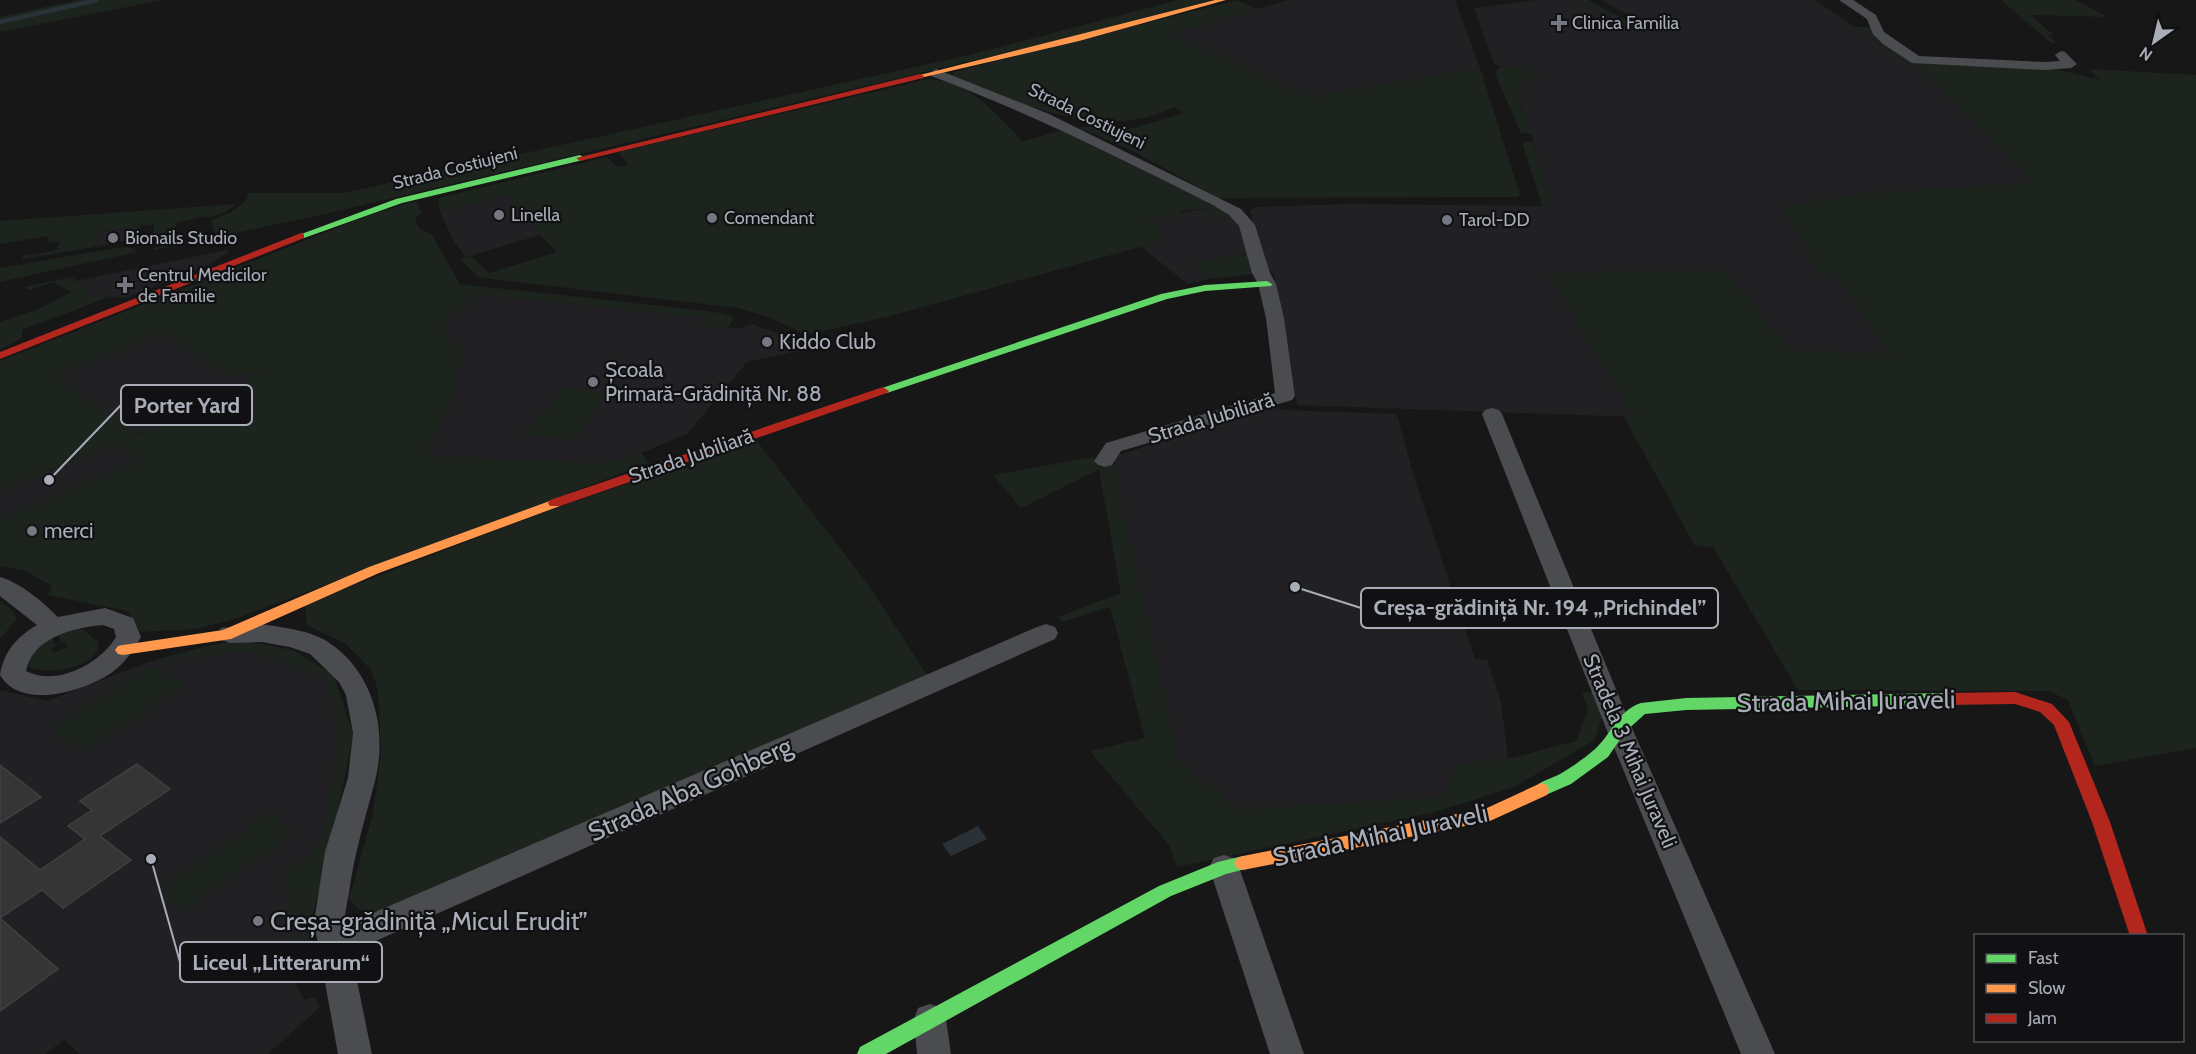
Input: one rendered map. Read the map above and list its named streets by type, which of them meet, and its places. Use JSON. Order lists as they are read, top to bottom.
{
  "streets": {
    "street": [
      "Strada Costiujeni",
      "Strada Jubiliară",
      "Strada Mihai Juraveli",
      "Stradela 3 Mihai Juraveli",
      "Strada Aba Gohberg"
    ]
  },
  "crossings": [
    ["Strada Costiujeni", "Strada Jubiliară"],
    ["Strada Mihai Juraveli", "Stradela 3 Mihai Juraveli"]
  ],
  "places": {
    "health": ["Clinica Familia", "Centrul Medicilor de Familie"],
    "other": [
      "Linella",
      "Comendant",
      "Tarol-DD",
      "Bionails Studio",
      "Kiddo Club",
      "Școala Primară-Grădiniță Nr. 88",
      "Porter Yard",
      "merci",
      "Creșa-grădiniță Nr. 194 „Prichindel”",
      "Liceul „Litterarum“",
      "Creșa-grădiniță „Micul Erudit”"
    ]
  },
  "legend": ["Fast", "Slow", "Jam"],
  "north": "bottom left"
}
